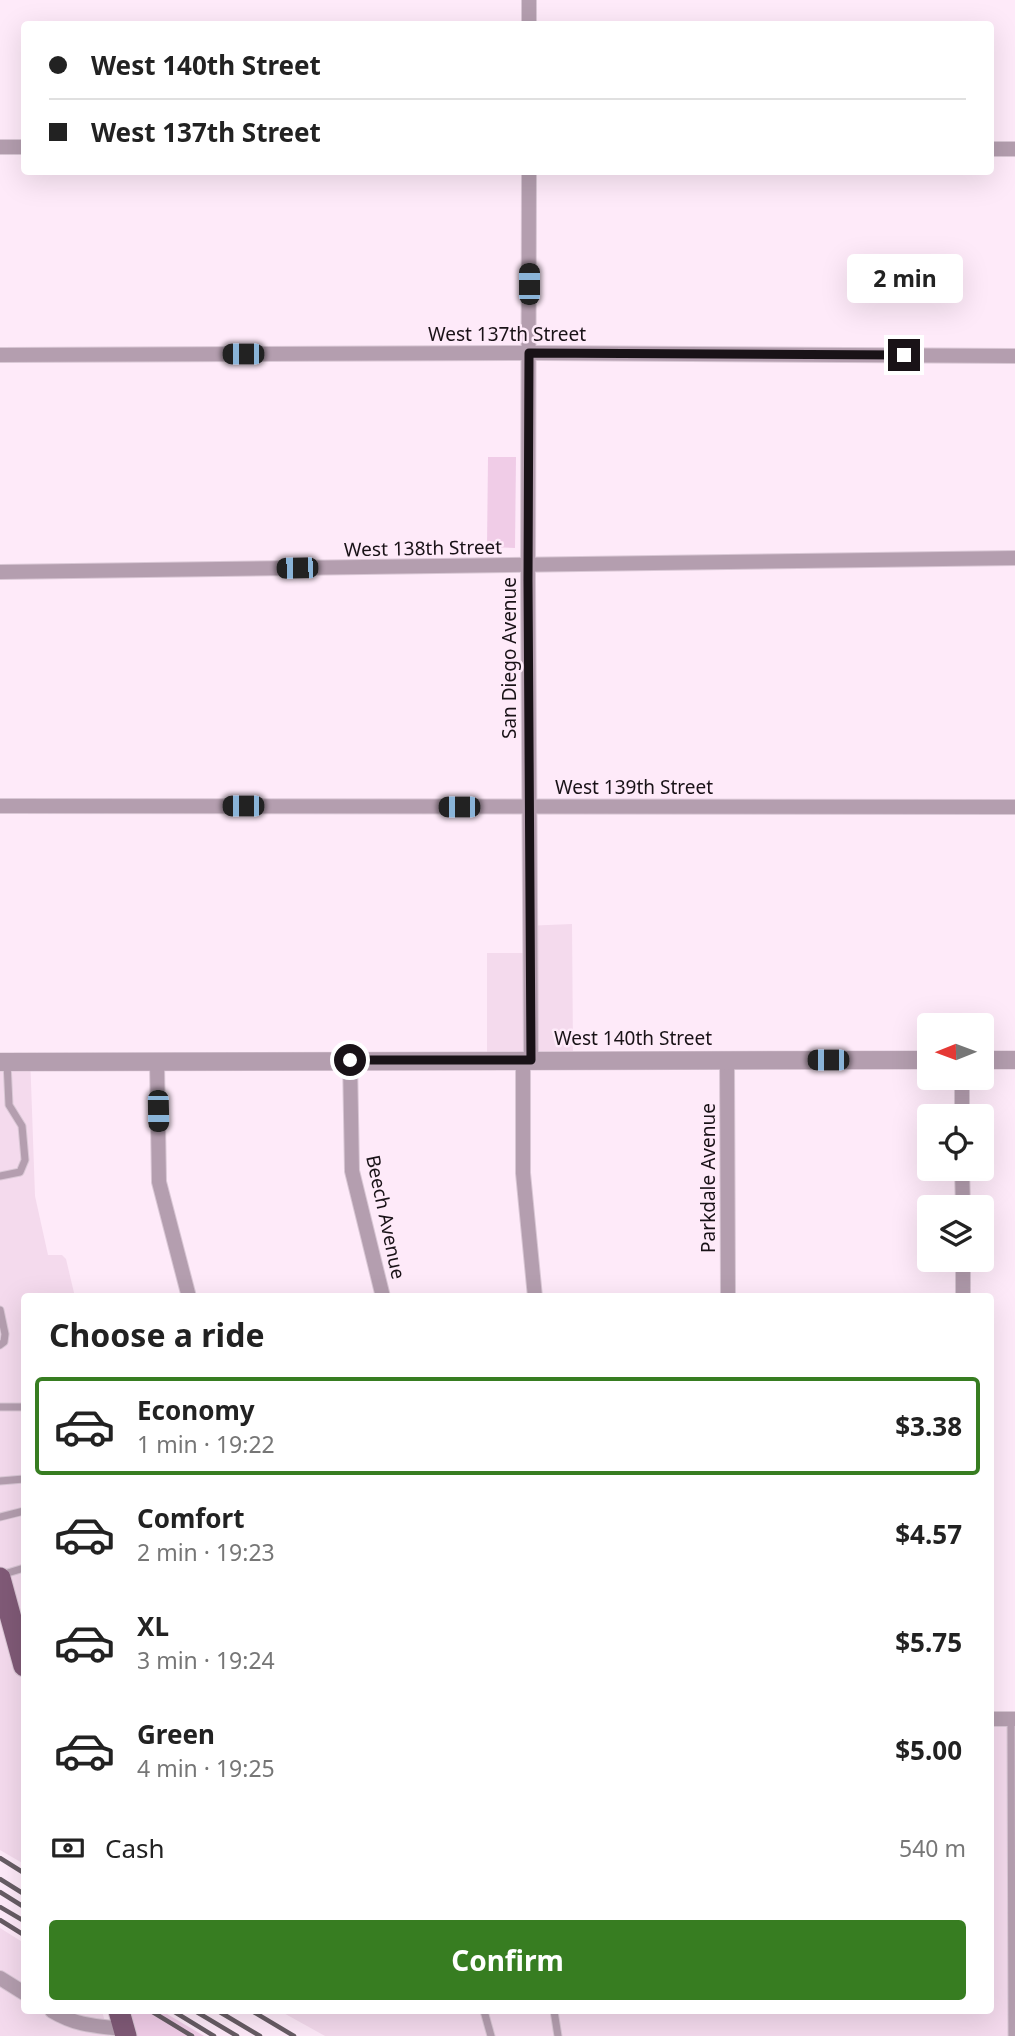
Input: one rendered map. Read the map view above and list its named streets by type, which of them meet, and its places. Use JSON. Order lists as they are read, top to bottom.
{
  "streets": {
    "street": [
      "West 137th Street",
      "West 138th Street",
      "San Diego Avenue",
      "West 139th Street",
      "West 140th Street",
      "Parkdale Avenue",
      "Beech Avenue"
    ]
  },
  "crossings": [
    ["West 137th Street", "San Diego Avenue"],
    ["West 138th Street", "San Diego Avenue"],
    ["San Diego Avenue", "West 139th Street"],
    ["San Diego Avenue", "West 140th Street"],
    ["West 140th Street", "Parkdale Avenue"],
    ["West 140th Street", "Beech Avenue"]
  ],
  "north": "left",
  "page": {
    "banner": ["West 140th Street", "West 137th Street"],
    "bubble": "2 min",
    "heading": "Choose a ride",
    "list": [
      {
        "name": "Economy",
        "note": "1 min · 19:22",
        "value": "$3.38"
      },
      {
        "name": "Comfort",
        "note": "2 min · 19:23",
        "value": "$4.57"
      },
      {
        "name": "XL",
        "note": "3 min · 19:24",
        "value": "$5.75"
      },
      {
        "name": "Green",
        "note": "4 min · 19:25",
        "value": "$5.00"
      }
    ],
    "pay": ["Cash", "540 m"],
    "buttons": "Confirm"
  }
}
